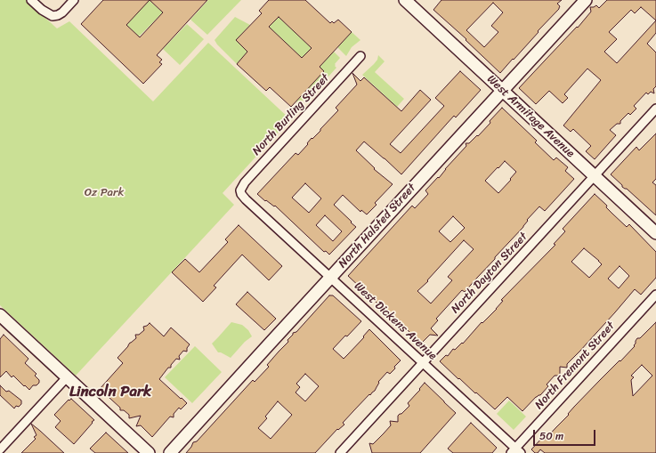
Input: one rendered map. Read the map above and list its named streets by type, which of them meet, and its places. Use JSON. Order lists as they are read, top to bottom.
{
  "streets": {
    "main road": ["West Armitage Avenue", "North Halsted Street"],
    "street": [
      "North Burling Street",
      "North Dayton Street",
      "West Dickens Avenue",
      "North Fremont Street"
    ]
  },
  "crossings": [
    ["North Burling Street", "West Dickens Avenue"],
    ["West Armitage Avenue", "North Halsted Street"],
    ["West Armitage Avenue", "North Dayton Street"],
    ["North Halsted Street", "West Dickens Avenue"],
    ["North Dayton Street", "West Dickens Avenue"],
    ["West Dickens Avenue", "North Fremont Street"]
  ],
  "districts": ["Lincoln Park"],
  "parks": ["Oz Park"],
  "scale_bar": "50 m"
}
